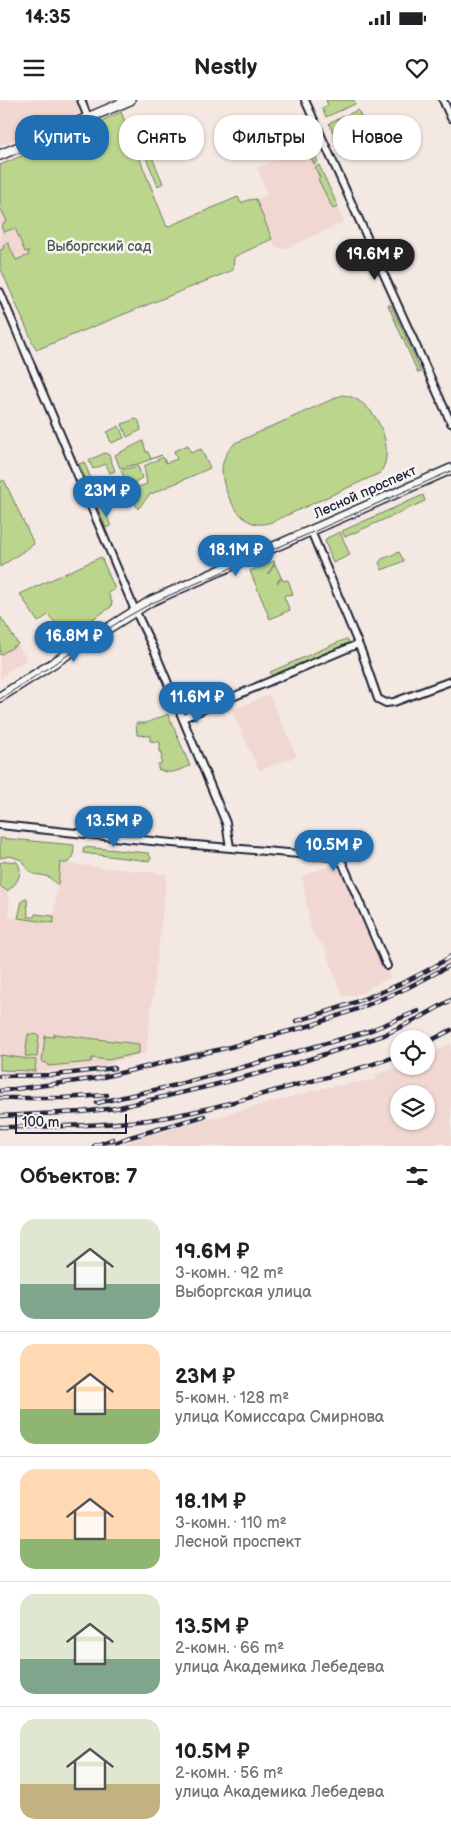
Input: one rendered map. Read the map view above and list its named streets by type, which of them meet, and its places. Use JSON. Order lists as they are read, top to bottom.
{
  "streets": {
    "main road": ["Лесной проспект"]
  },
  "parks": ["Выборгский сад"],
  "scale_bar": "100 m",
  "page": {
    "status": "14:35",
    "header": "Nestly",
    "chip": [
      "Купить",
      "Снять",
      "Фильтры",
      "Новое"
    ],
    "price": [
      "19.6M ₽",
      "23M ₽",
      "18.1M ₽",
      "16.8M ₽",
      "11.6M ₽",
      "13.5M ₽",
      "10.5M ₽"
    ],
    "scale": "100 m",
    "heading": "Объектов: 7",
    "list": [
      {
        "name": "19.6M ₽",
        "note": "3-комн. · 92 m² · Выборгская улица"
      },
      {
        "name": "23M ₽",
        "note": "5-комн. · 128 m² · улица Комиссара Смирнова"
      },
      {
        "name": "18.1M ₽",
        "note": "3-комн. · 110 m² · Лесной проспект"
      },
      {
        "name": "13.5M ₽",
        "note": "2-комн. · 66 m² · улица Академика Лебедева"
      },
      {
        "name": "10.5M ₽",
        "note": "2-комн. · 56 m² · улица Академика Лебедева"
      }
    ]
  }
}
